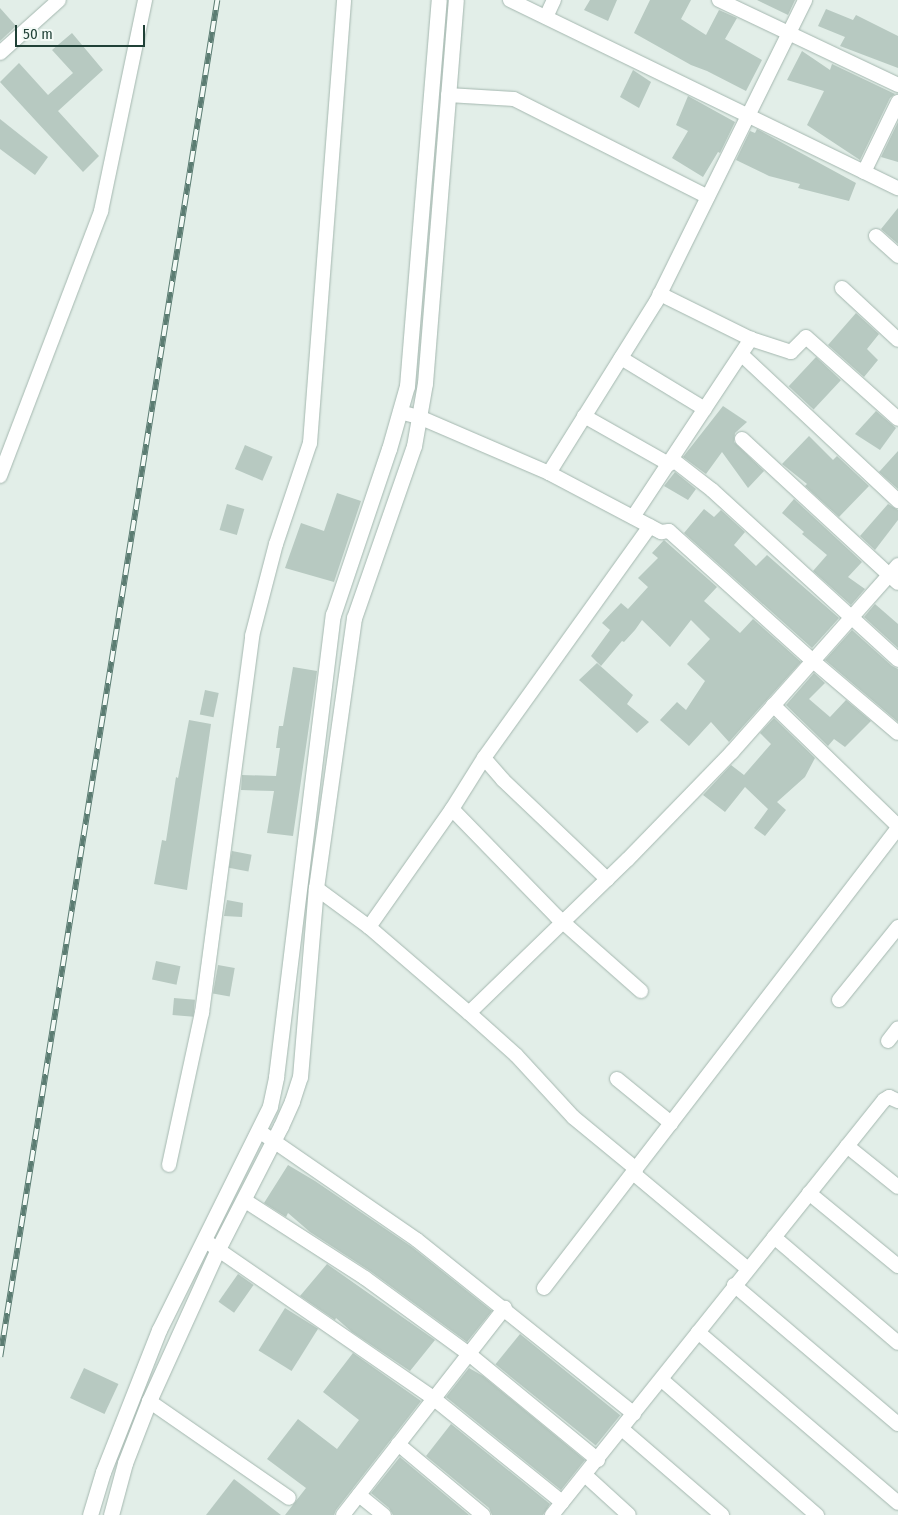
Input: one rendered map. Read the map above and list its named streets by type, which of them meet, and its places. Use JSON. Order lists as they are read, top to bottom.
{
  "scale_bar": "50 m"
}
